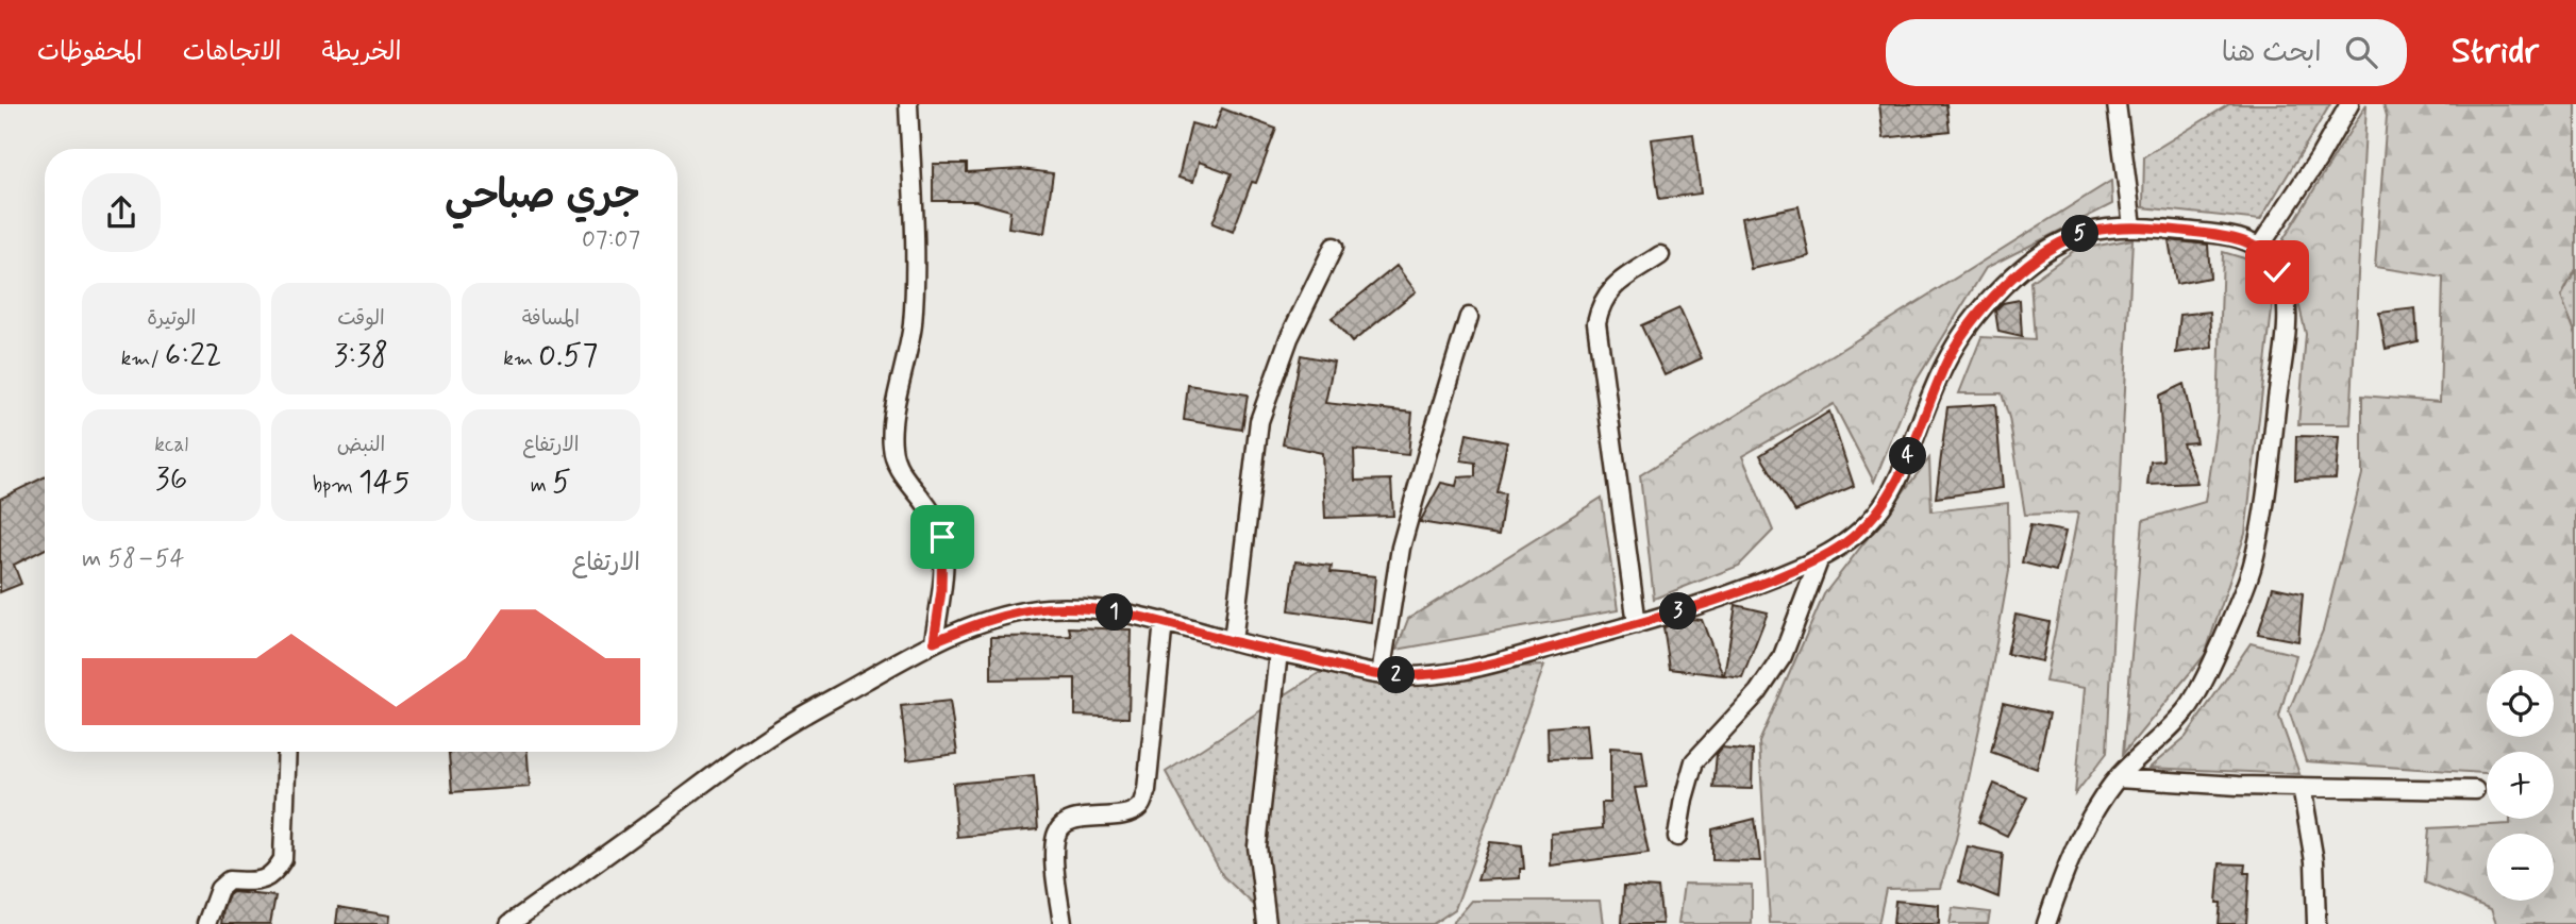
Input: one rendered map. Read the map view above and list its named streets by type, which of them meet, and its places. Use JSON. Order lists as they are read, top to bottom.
{
  "page": {
    "header": "Stridr",
    "search": "ابحث هنا",
    "nav": ["الخريطة", "الاتجاهات", "المحفوظات"],
    "heading": ["جري صباحي", "07:07"],
    "pins": [
      "5",
      "4",
      "3",
      "1",
      "2"
    ],
    "stats": [
      ["المسافة", "0.57 km"],
      ["الوقت", "3:38"],
      ["الوتيرة", "6:22 /km"],
      ["الارتفاع", "5 m"],
      ["النبض", "145 bpm"],
      ["kcal", "36"]
    ],
    "chart": ["الارتفاع", "54–58 m"],
    "map_buttons": ["+", "−"]
  }
}
